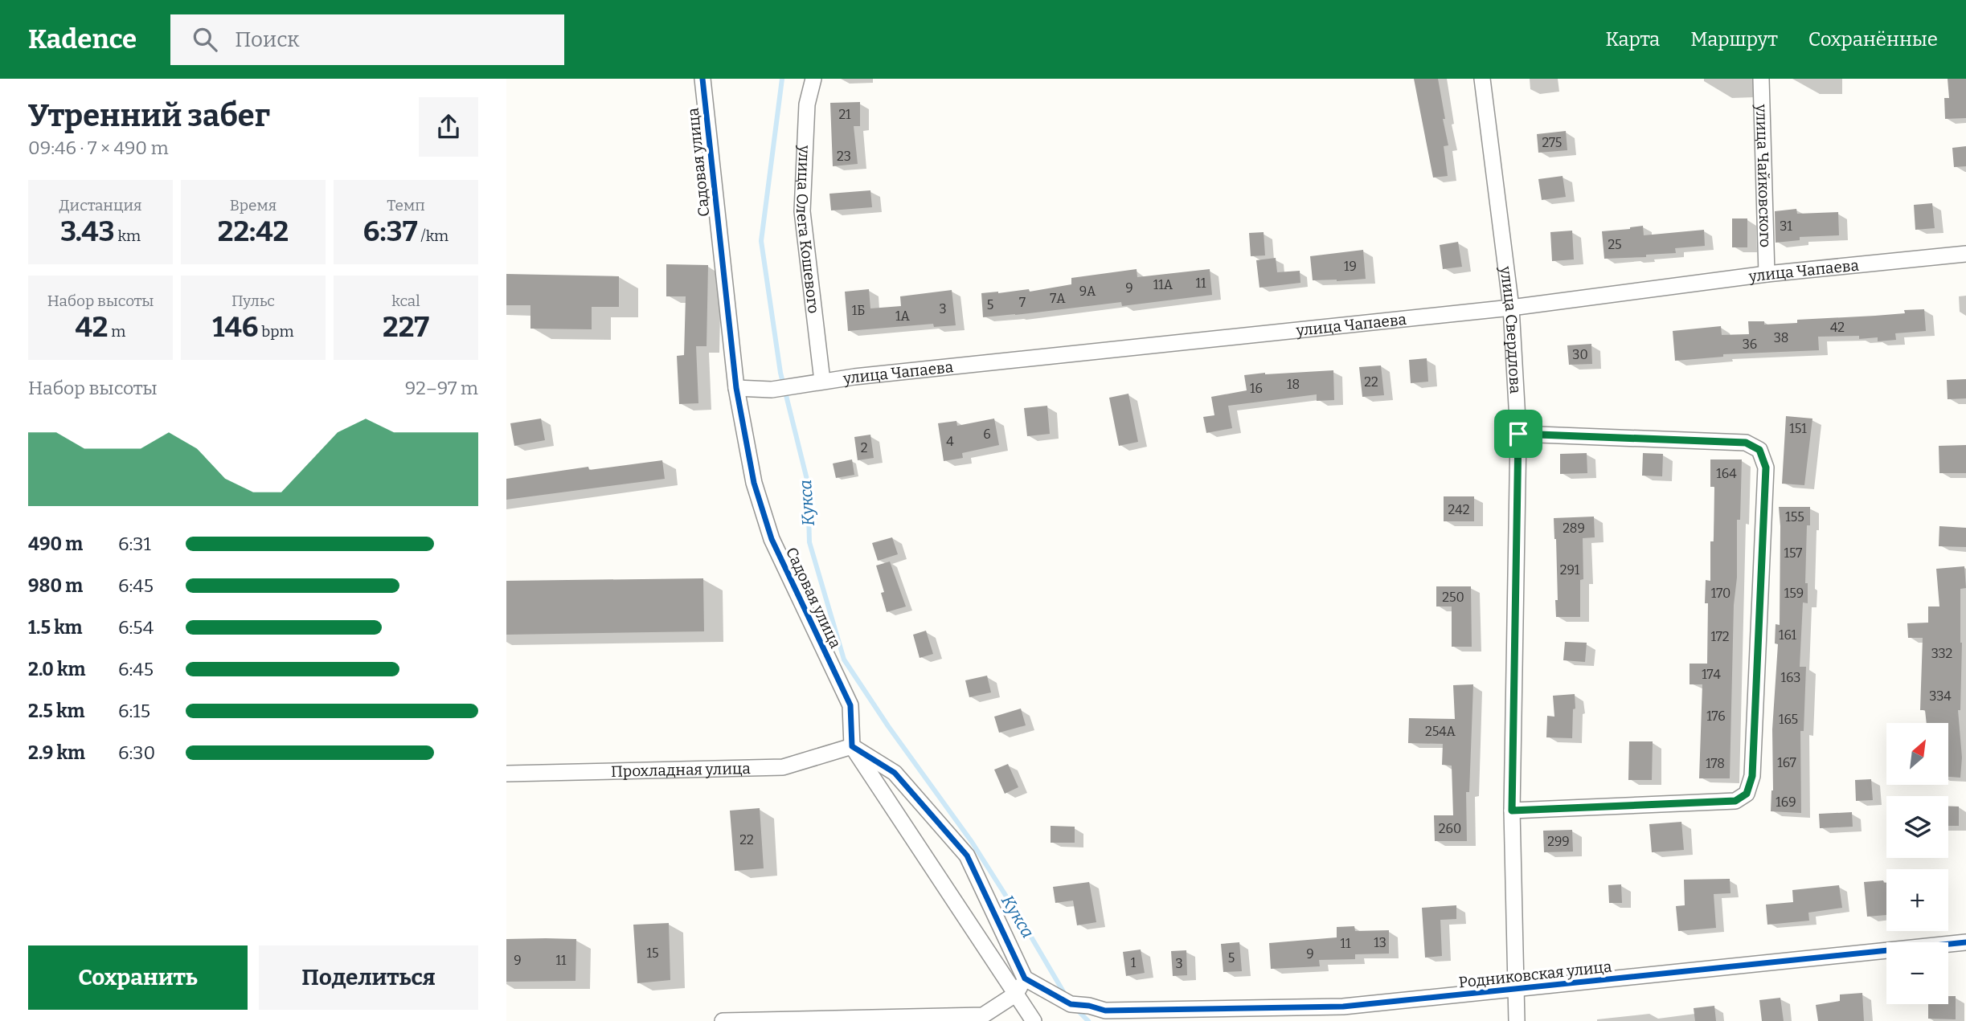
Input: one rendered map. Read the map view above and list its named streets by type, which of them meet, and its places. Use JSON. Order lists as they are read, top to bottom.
{
  "streets": {
    "street": [
      "Садовая улица",
      "улица Чайковского",
      "улица Олега Кошевого",
      "улица Чапаева",
      "улица Свердлова",
      "Прохладная улица",
      "Родниковская улица"
    ]
  },
  "crossings": [
    ["Садовая улица", "улица Чапаева"],
    ["Садовая улица", "Прохладная улица"],
    ["улица Чайковского", "улица Чапаева"],
    ["улица Олега Кошевого", "улица Чапаева"],
    ["улица Чапаева", "улица Свердлова"],
    ["улица Свердлова", "Родниковская улица"]
  ],
  "water": ["Кукса"],
  "house_numbers": [
    "21",
    "275",
    "23",
    "31",
    "25",
    "19",
    "11",
    "11А",
    "9",
    "9А",
    "7А",
    "7",
    "5",
    "3",
    "1Б",
    "1А",
    "42",
    "38",
    "36",
    "30",
    "22",
    "18",
    "16",
    "151",
    "6",
    "4",
    "2",
    "164",
    "242",
    "155",
    "289",
    "157",
    "291",
    "170",
    "159",
    "250",
    "161",
    "172",
    "332",
    "174",
    "163",
    "334",
    "176",
    "165",
    "254А",
    "167",
    "178",
    "169",
    "260",
    "22",
    "299",
    "13",
    "11",
    "15",
    "9",
    "5",
    "9",
    "11",
    "1",
    "3"
  ],
  "north": "top right",
  "page": {
    "header": "Kadence",
    "search": "Поиск",
    "nav": ["Карта", "Маршрут", "Сохранённые"],
    "heading": ["Утренний забег", "09:46 · 7 × 490 m"],
    "stats": [
      ["Дистанция", "3.43 km"],
      ["Время", "22:42"],
      ["Темп", "6:37 /km"],
      ["Набор высоты", "42 m"],
      ["Пульс", "146 bpm"],
      ["kcal", "227"]
    ],
    "chart": ["Набор высоты", "92–97 m"],
    "list": [
      {
        "name": "490 m",
        "note": "6:31"
      },
      {
        "name": "980 m",
        "note": "6:45"
      },
      {
        "name": "1.5 km",
        "note": "6:54"
      },
      {
        "name": "2.0 km",
        "note": "6:45"
      },
      {
        "name": "2.5 km",
        "note": "6:15"
      },
      {
        "name": "2.9 km",
        "note": "6:30"
      }
    ],
    "map_buttons": ["+", "−"],
    "buttons": ["Сохранить", "Поделиться"]
  }
}
